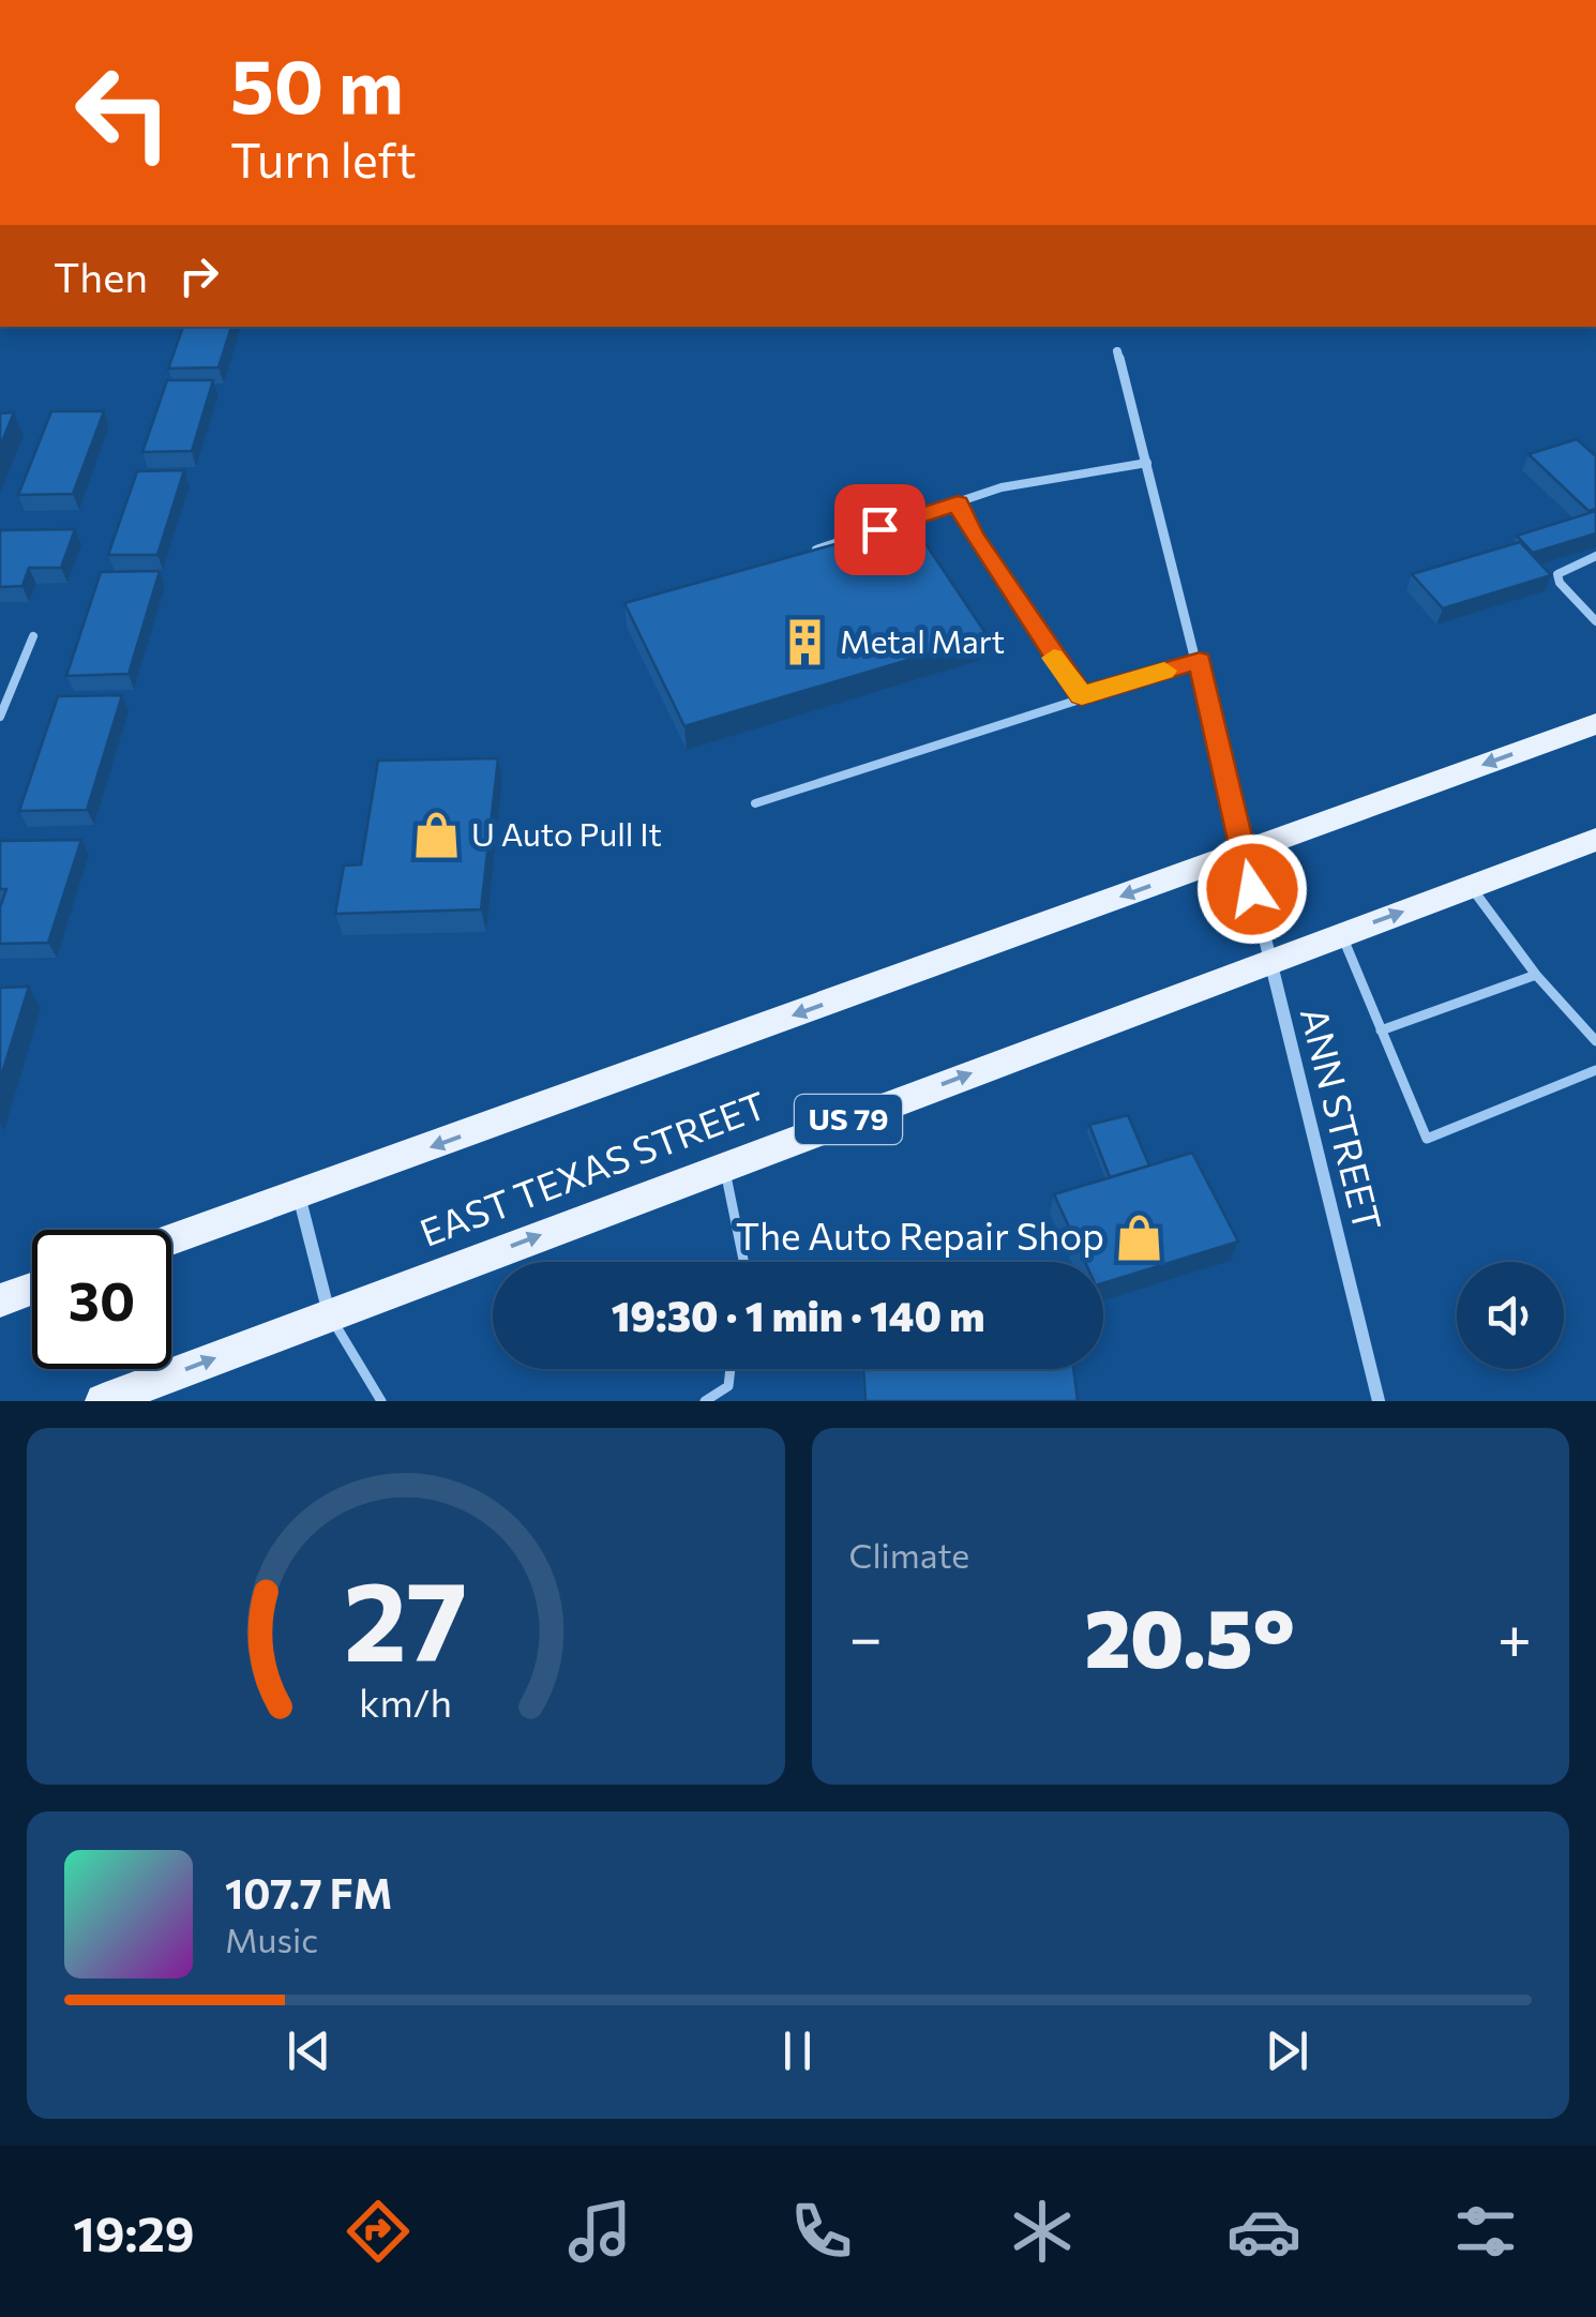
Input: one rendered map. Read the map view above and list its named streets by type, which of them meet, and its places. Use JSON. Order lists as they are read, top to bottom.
{
  "streets": {
    "main road": ["US 79", "EAST TEXAS STREET"],
    "street": ["ANN STREET"]
  },
  "crossings": [
    ["ANN STREET", "EAST TEXAS STREET"]
  ],
  "places": {
    "building": ["Metal Mart"],
    "shop": ["U Auto Pull It", "The Auto Repair Shop"]
  },
  "page": {
    "turn": ["50 m", "Turn left"],
    "then": "Then",
    "limit": "30",
    "trip": "19:30 · 1 min · 140 m",
    "tile": "Climate",
    "heat": ["−", "20.5°", "+"],
    "song": ["107.7 FM", "Music"],
    "tabs": "19:29",
    "gauge": ["27", "km/h"]
  }
}
